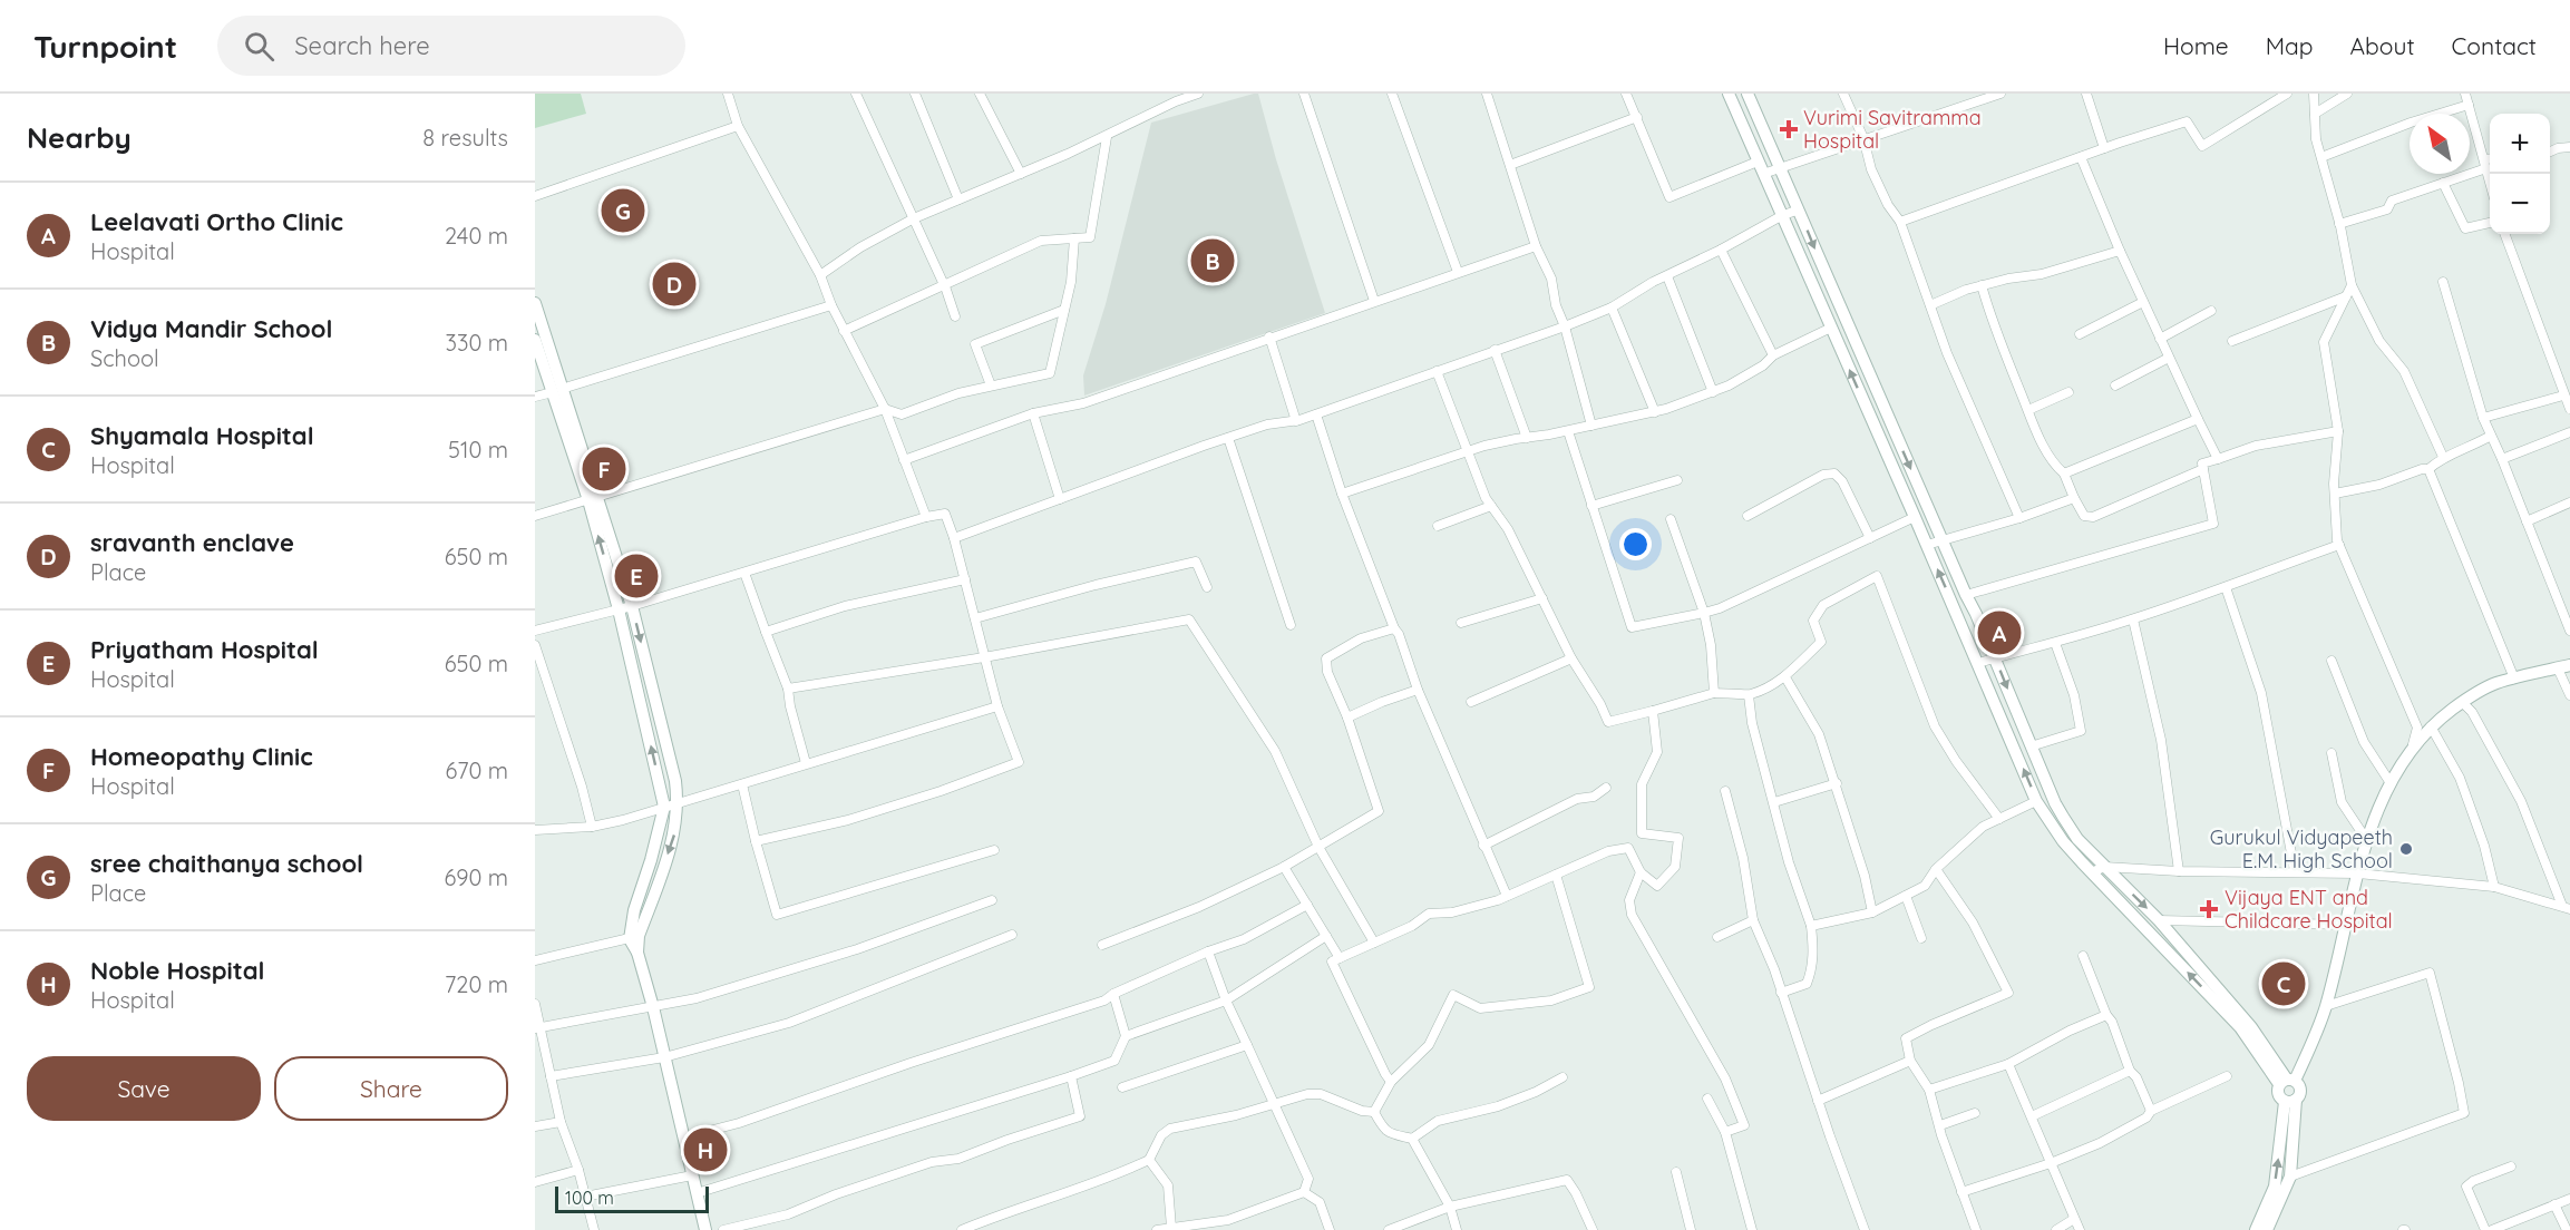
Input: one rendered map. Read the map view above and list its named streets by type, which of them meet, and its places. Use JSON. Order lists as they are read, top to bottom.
{
  "places": {
    "health": ["Vurimi Savitramma Hospital", "Vijaya ENT and Childcare Hospital"],
    "other": ["Gurukul Vidyapeeth E.M. High School"]
  },
  "scale_bar": "100 m",
  "north": "top left",
  "page": {
    "header": "Turnpoint",
    "search": "Search here",
    "nav": [
      "Home",
      "Map",
      "About",
      "Contact"
    ],
    "heading": ["Nearby", "8 results"],
    "map_buttons": ["+", "−"],
    "list": [
      {
        "mark": "A",
        "name": "Leelavati Ortho Clinic",
        "note": "Hospital",
        "value": "240 m"
      },
      {
        "mark": "B",
        "name": "Vidya Mandir School",
        "note": "School",
        "value": "330 m"
      },
      {
        "mark": "C",
        "name": "Shyamala Hospital",
        "note": "Hospital",
        "value": "510 m"
      },
      {
        "mark": "D",
        "name": "sravanth enclave",
        "note": "Place",
        "value": "650 m"
      },
      {
        "mark": "E",
        "name": "Priyatham Hospital",
        "note": "Hospital",
        "value": "650 m"
      },
      {
        "mark": "F",
        "name": "Homeopathy Clinic",
        "note": "Hospital",
        "value": "670 m"
      },
      {
        "mark": "G",
        "name": "sree chaithanya school",
        "note": "Place",
        "value": "690 m"
      },
      {
        "mark": "H",
        "name": "Noble Hospital",
        "note": "Hospital",
        "value": "720 m"
      }
    ],
    "pins": [
      "G",
      "B",
      "D",
      "F",
      "E",
      "A",
      "C",
      "H"
    ],
    "buttons": ["Save", "Share"],
    "scale": "100 m"
  }
}
